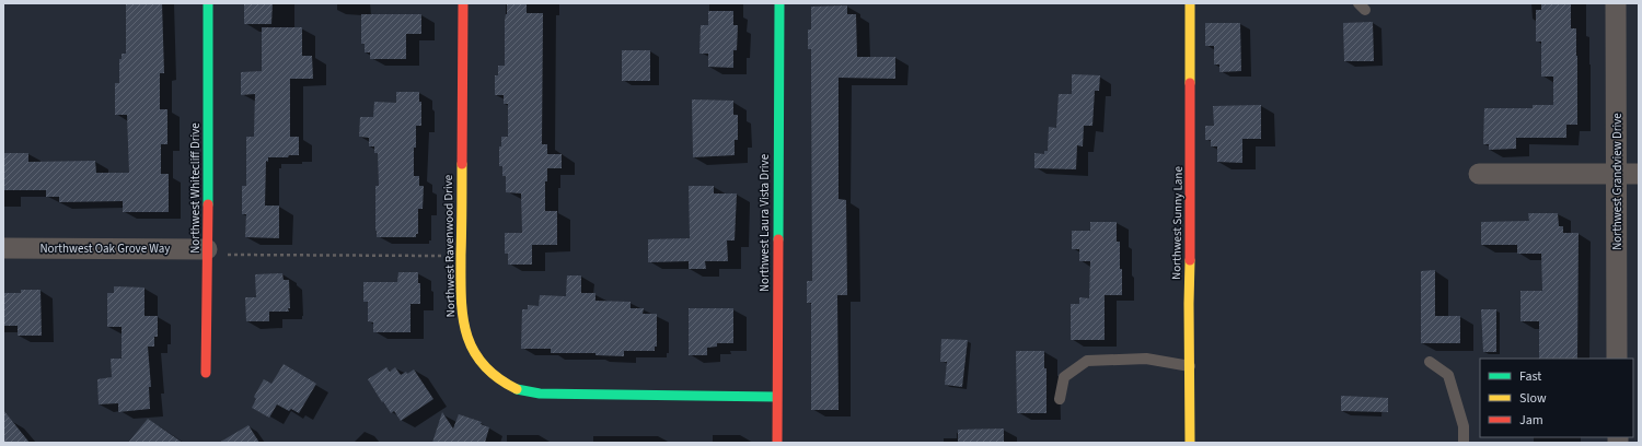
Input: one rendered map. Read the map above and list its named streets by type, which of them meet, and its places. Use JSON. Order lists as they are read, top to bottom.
{
  "streets": {
    "street": [
      "Northwest Grandview Drive",
      "Northwest Whitecliff Drive",
      "Northwest Laura Vista Drive",
      "Northwest Sunny Lane",
      "Northwest Ravenwood Drive",
      "Northwest Oak Grove Way"
    ]
  },
  "crossings": [
    ["Northwest Whitecliff Drive", "Northwest Oak Grove Way"],
    ["Northwest Laura Vista Drive", "Northwest Ravenwood Drive"]
  ],
  "legend": ["Fast", "Slow", "Jam"]
}
